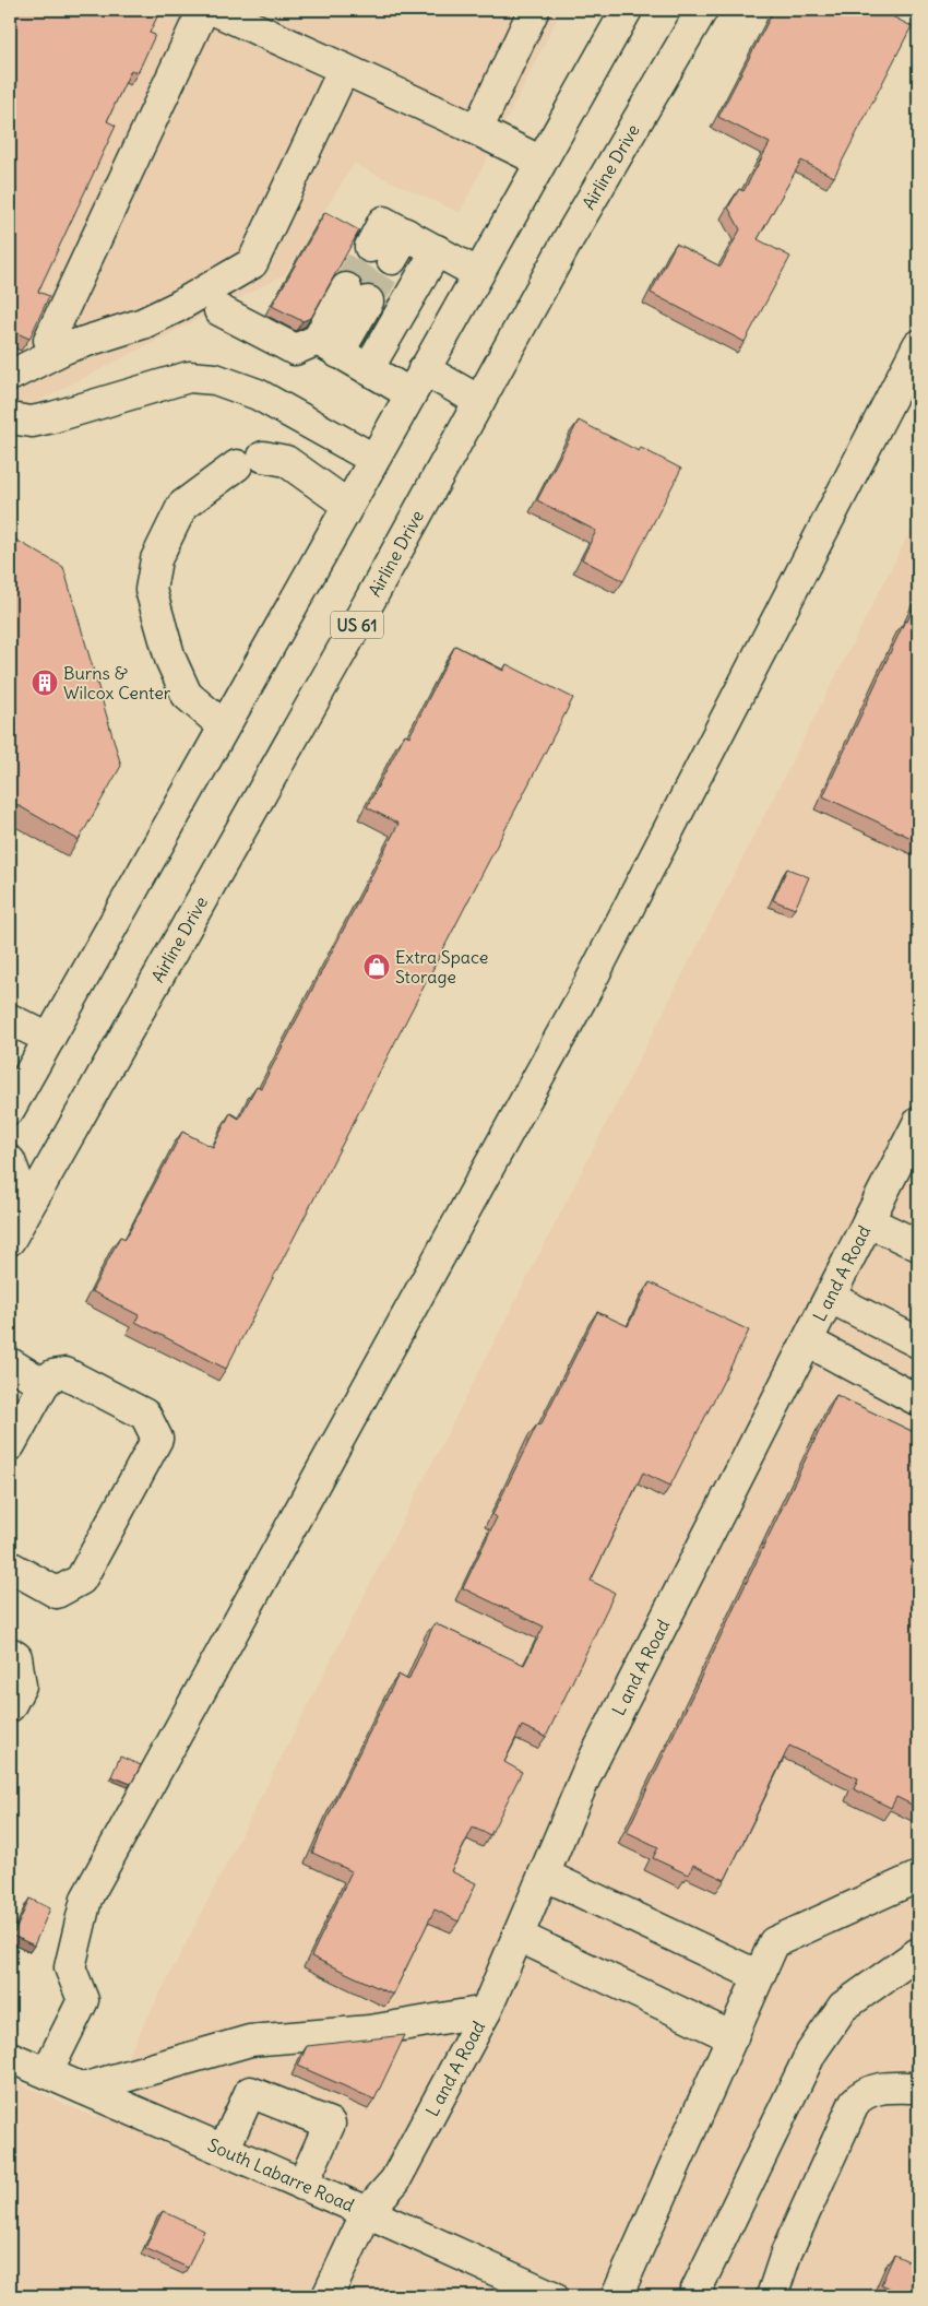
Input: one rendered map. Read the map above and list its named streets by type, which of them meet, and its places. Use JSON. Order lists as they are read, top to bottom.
{
  "streets": {
    "main road": [
      "Airline Drive",
      "US 61",
      "L and A Road",
      "South Labarre Road"
    ]
  },
  "crossings": [
    ["L and A Road", "South Labarre Road"]
  ],
  "places": {
    "building": ["Burns & Wilcox Center"],
    "shop": ["Extra Space Storage"]
  }
}
